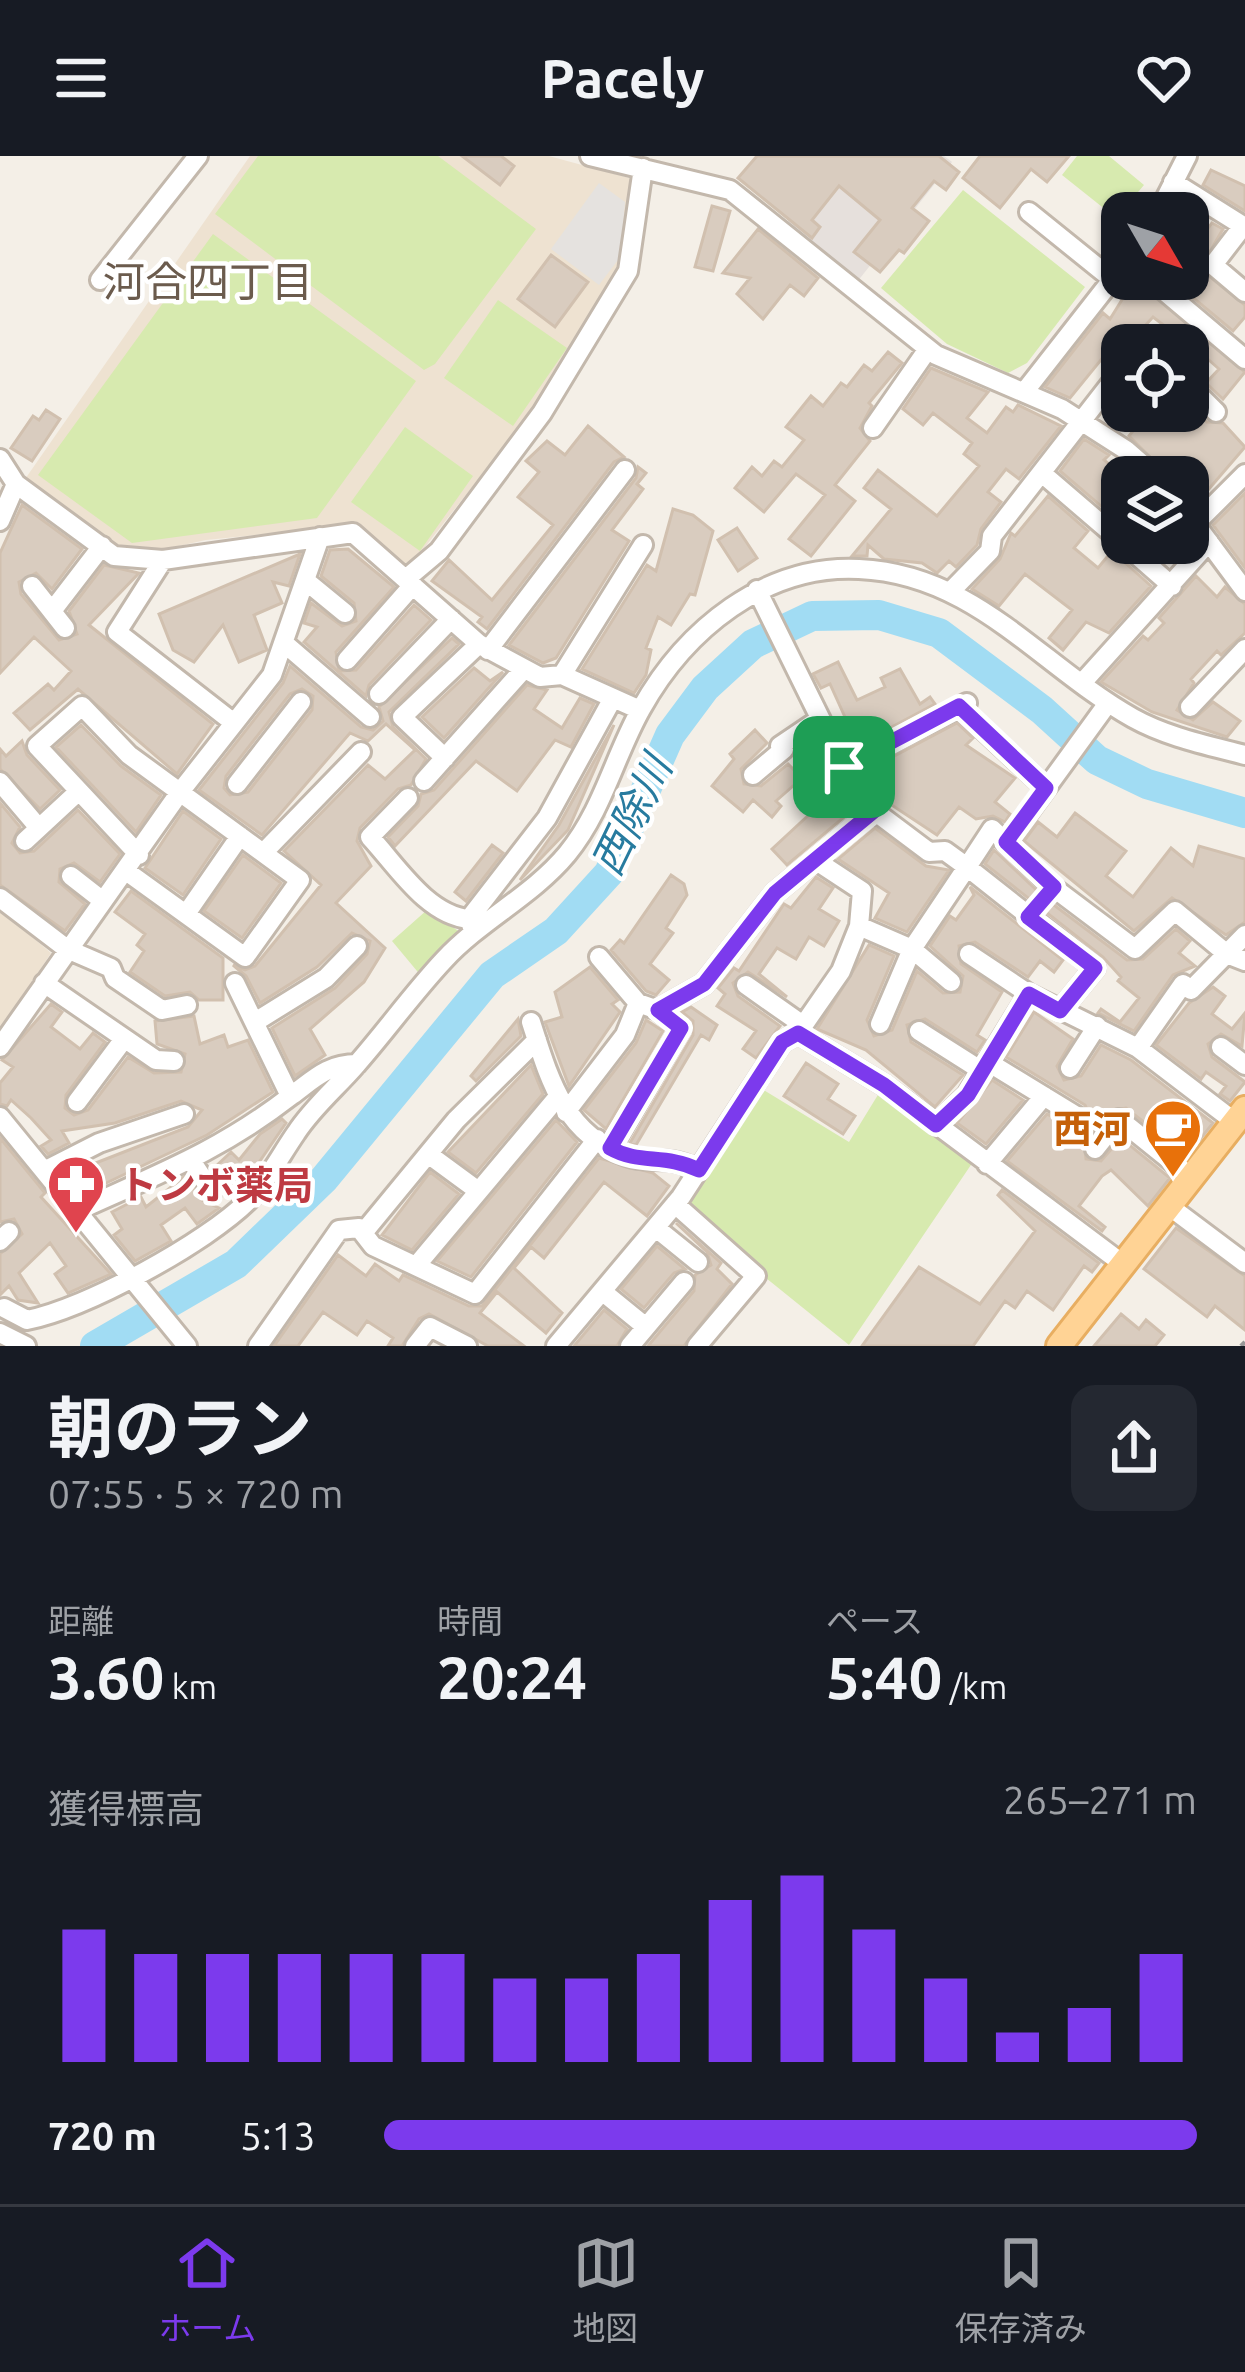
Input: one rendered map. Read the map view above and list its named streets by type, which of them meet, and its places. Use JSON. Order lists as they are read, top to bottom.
{
  "districts": ["河合四丁目"],
  "water": ["西除川"],
  "places": {
    "cafe": ["西河"],
    "pharmacy": ["トンボ薬局"]
  },
  "north": "bottom right",
  "page": {
    "header": "Pacely",
    "heading": ["朝のラン", "07:55 · 5 × 720 m"],
    "stats": [
      ["距離", "3.60 km"],
      ["時間", "20:24"],
      ["ペース", "5:40 /km"]
    ],
    "chart": ["獲得標高", "265–271 m"],
    "list": [
      {
        "name": "720 m",
        "note": "5:13"
      }
    ],
    "tabs": ["ホーム", "地図", "保存済み"]
  }
}
